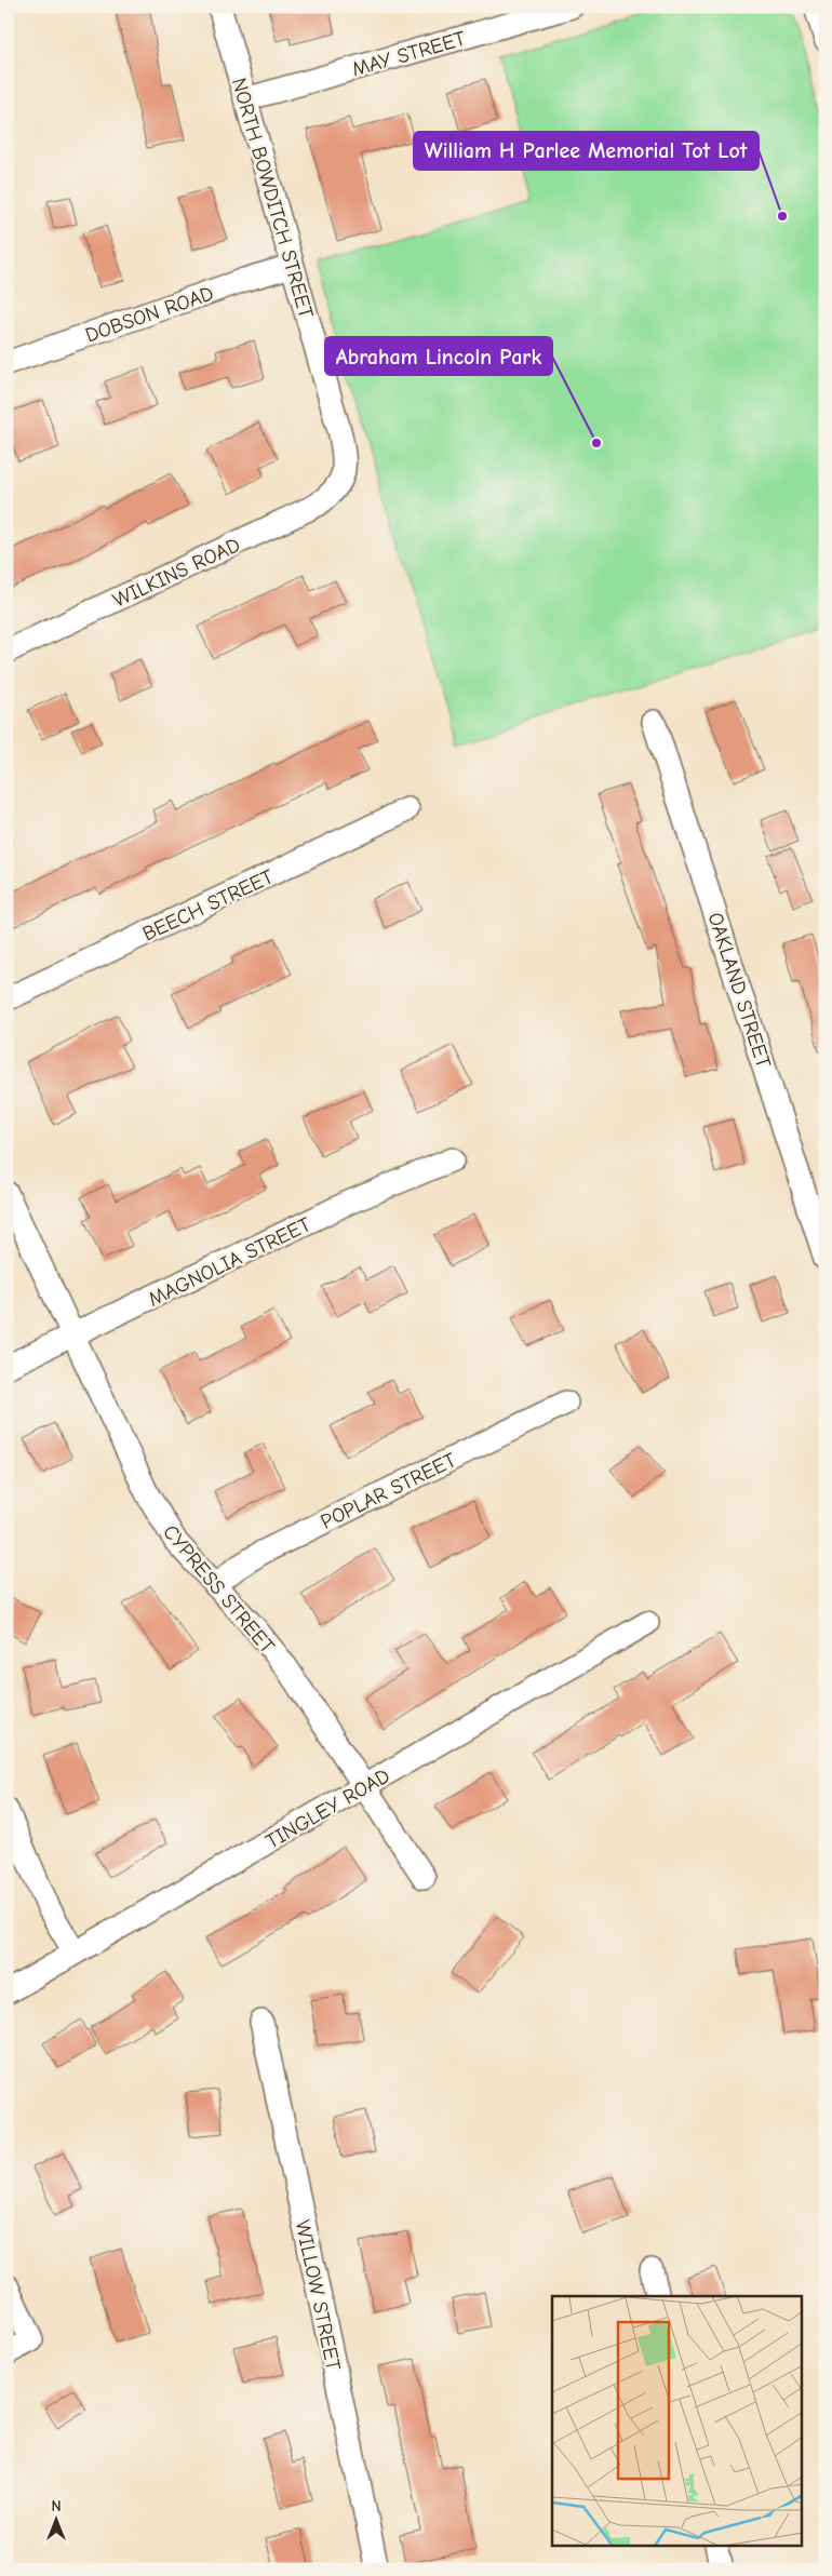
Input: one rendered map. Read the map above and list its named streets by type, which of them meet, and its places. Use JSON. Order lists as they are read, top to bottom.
{
  "streets": {
    "street": [
      "MAY STREET",
      "NORTH BOWDITCH STREET",
      "DOBSON ROAD",
      "WILKINS ROAD",
      "BEECH STREET",
      "OAKLAND STREET",
      "MAGNOLIA STREET",
      "POPLAR STREET",
      "CYPRESS STREET",
      "TINGLEY ROAD",
      "WILLOW STREET"
    ]
  },
  "crossings": [
    ["MAY STREET", "NORTH BOWDITCH STREET"],
    ["NORTH BOWDITCH STREET", "DOBSON ROAD"],
    ["NORTH BOWDITCH STREET", "WILKINS ROAD"],
    ["MAGNOLIA STREET", "CYPRESS STREET"],
    ["POPLAR STREET", "CYPRESS STREET"],
    ["CYPRESS STREET", "TINGLEY ROAD"]
  ],
  "places": ["William H Parlee Memorial Tot Lot", "Abraham Lincoln Park"],
  "north": "top"
}
